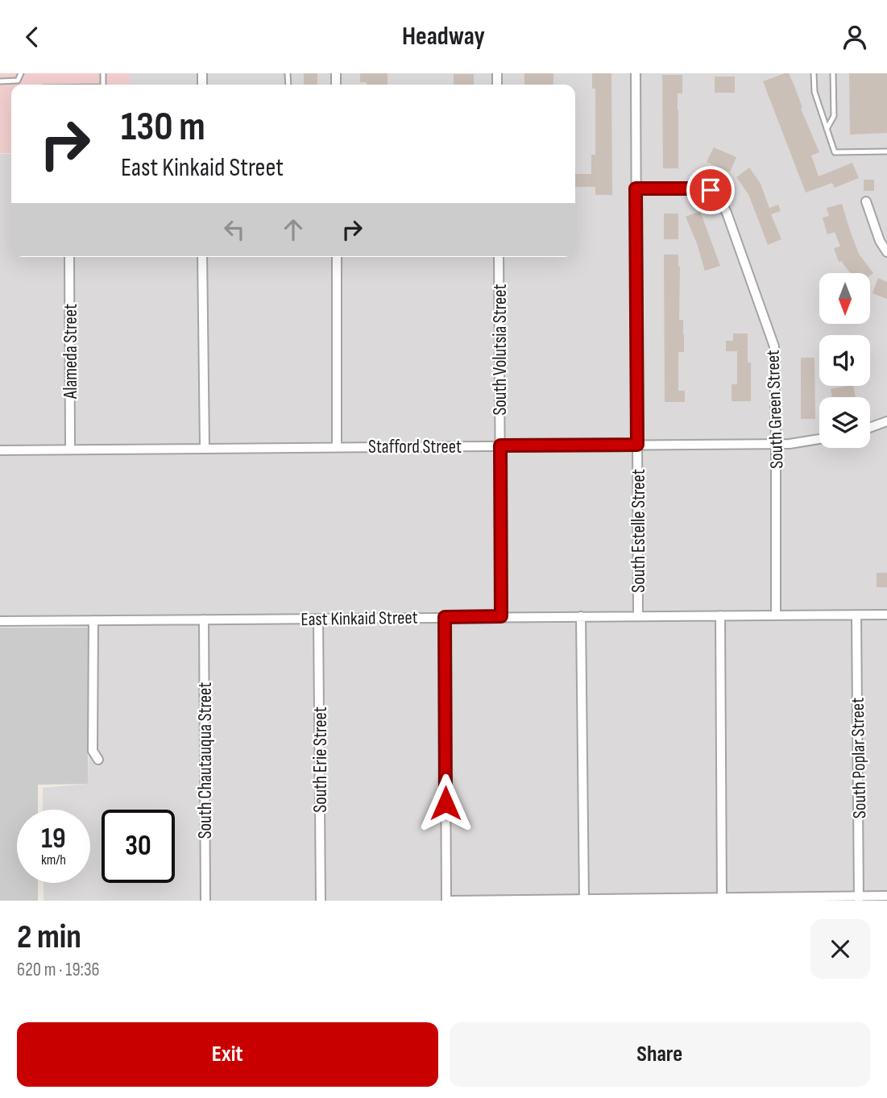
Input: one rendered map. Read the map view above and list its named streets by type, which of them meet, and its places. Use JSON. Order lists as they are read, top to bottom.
{
  "streets": {
    "street": [
      "South Volutsia Street",
      "Alameda Street",
      "South Green Street",
      "Stafford Street",
      "South Estelle Street",
      "East Kinkaid Street",
      "South Poplar Street",
      "South Erie Street",
      "South Chautauqua Street"
    ]
  },
  "crossings": [
    ["South Volutsia Street", "Stafford Street"],
    ["South Volutsia Street", "East Kinkaid Street"],
    ["Alameda Street", "Stafford Street"],
    ["South Green Street", "Stafford Street"],
    ["South Green Street", "South Estelle Street"],
    ["South Green Street", "East Kinkaid Street"],
    ["Stafford Street", "South Estelle Street"],
    ["South Estelle Street", "East Kinkaid Street"],
    ["East Kinkaid Street", "South Poplar Street"],
    ["East Kinkaid Street", "South Erie Street"],
    ["East Kinkaid Street", "South Chautauqua Street"]
  ],
  "north": "bottom",
  "page": {
    "header": "Headway",
    "turn": ["130 m", "East Kinkaid Street"],
    "speed": "19 km/h",
    "limit": "30",
    "heading": ["2 min", "620 m · 19:36"],
    "buttons": ["Exit", "Share"]
  }
}
